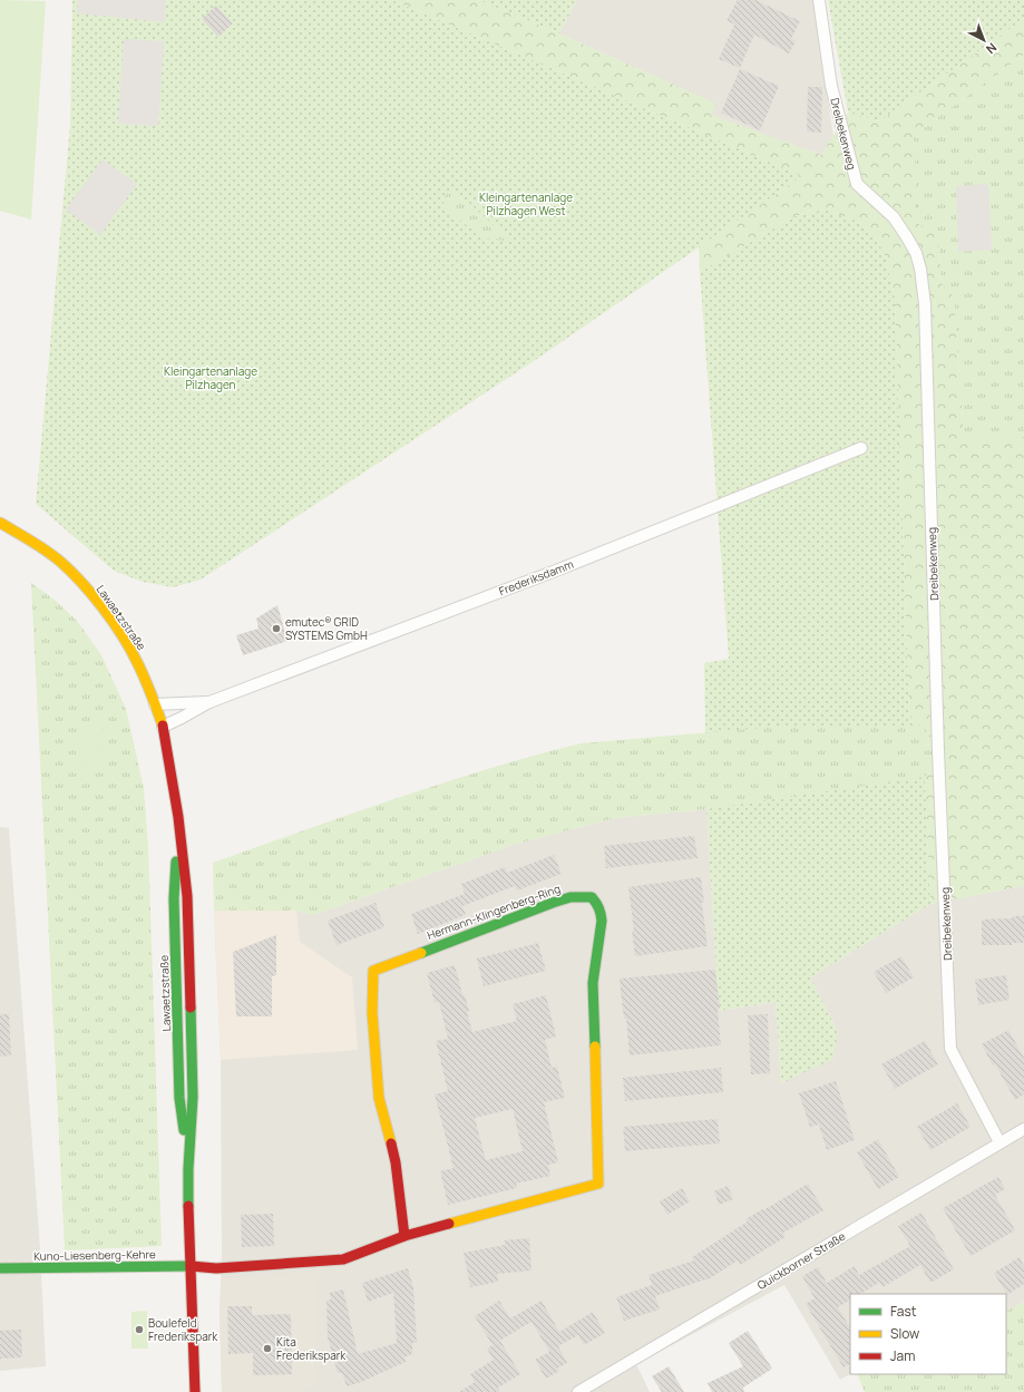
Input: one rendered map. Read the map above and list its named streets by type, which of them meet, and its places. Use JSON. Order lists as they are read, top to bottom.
{
  "streets": {
    "street": [
      "Dreibekenweg",
      "Frederiksdamm",
      "Lawaetzstraße",
      "Hermann-Klingenberg-Ring",
      "Kuno-Liesenberg-Kehre",
      "Quickborner Straße"
    ]
  },
  "crossings": [
    ["Dreibekenweg", "Quickborner Straße"],
    ["Frederiksdamm", "Lawaetzstraße"],
    ["Lawaetzstraße", "Hermann-Klingenberg-Ring"],
    ["Lawaetzstraße", "Kuno-Liesenberg-Kehre"],
    ["Hermann-Klingenberg-Ring", "Kuno-Liesenberg-Kehre"]
  ],
  "parks": ["Kleingartenanlage Pilzhagen West", "Kleingartenanlage Pilzhagen"],
  "places": ["emutec® GRID SYSTEMS GmbH", "Boulefeld Frederikspark", "Kita Frederikspark"],
  "legend": ["Fast", "Slow", "Jam"],
  "north": "bottom right"
}
